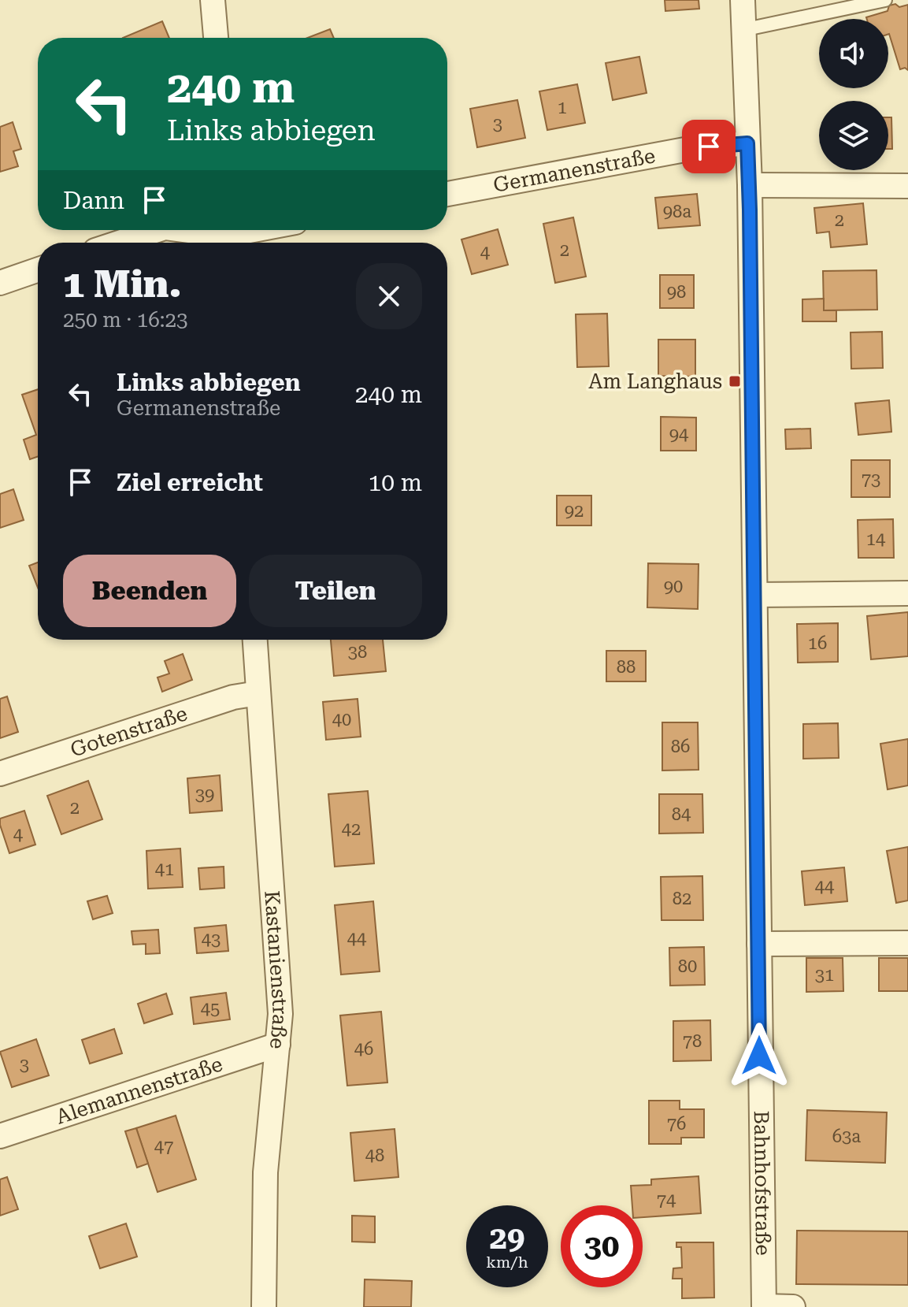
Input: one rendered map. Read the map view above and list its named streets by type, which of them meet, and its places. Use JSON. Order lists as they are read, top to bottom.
{
  "streets": {
    "street": [
      "Germanenstraße",
      "Gotenstraße",
      "Kastanienstraße",
      "Alemannenstraße",
      "Bahnhofstraße"
    ]
  },
  "crossings": [
    ["Germanenstraße", "Bahnhofstraße"],
    ["Gotenstraße", "Kastanienstraße"],
    ["Kastanienstraße", "Alemannenstraße"]
  ],
  "places": {
    "transit": ["Am Langhaus"]
  },
  "house_numbers": [
    "1",
    "3",
    "98a",
    "2",
    "2",
    "4",
    "98",
    "94",
    "73",
    "92",
    "14",
    "90",
    "16",
    "38",
    "88",
    "40",
    "86",
    "39",
    "2",
    "84",
    "42",
    "4",
    "41",
    "44",
    "82",
    "44",
    "43",
    "80",
    "31",
    "45",
    "78",
    "46",
    "3",
    "76",
    "63a",
    "47",
    "48",
    "74"
  ],
  "page": {
    "turn": ["240 m", "Links abbiegen"],
    "then": "Dann",
    "heading": ["1 Min.", "250 m · 16:23"],
    "list": [
      {
        "name": "Links abbiegen",
        "note": "Germanenstraße",
        "value": "240 m"
      },
      {
        "name": "Ziel erreicht",
        "value": "10 m"
      }
    ],
    "buttons": ["Beenden", "Teilen"],
    "speed": "29 km/h",
    "limit": "30"
  }
}
